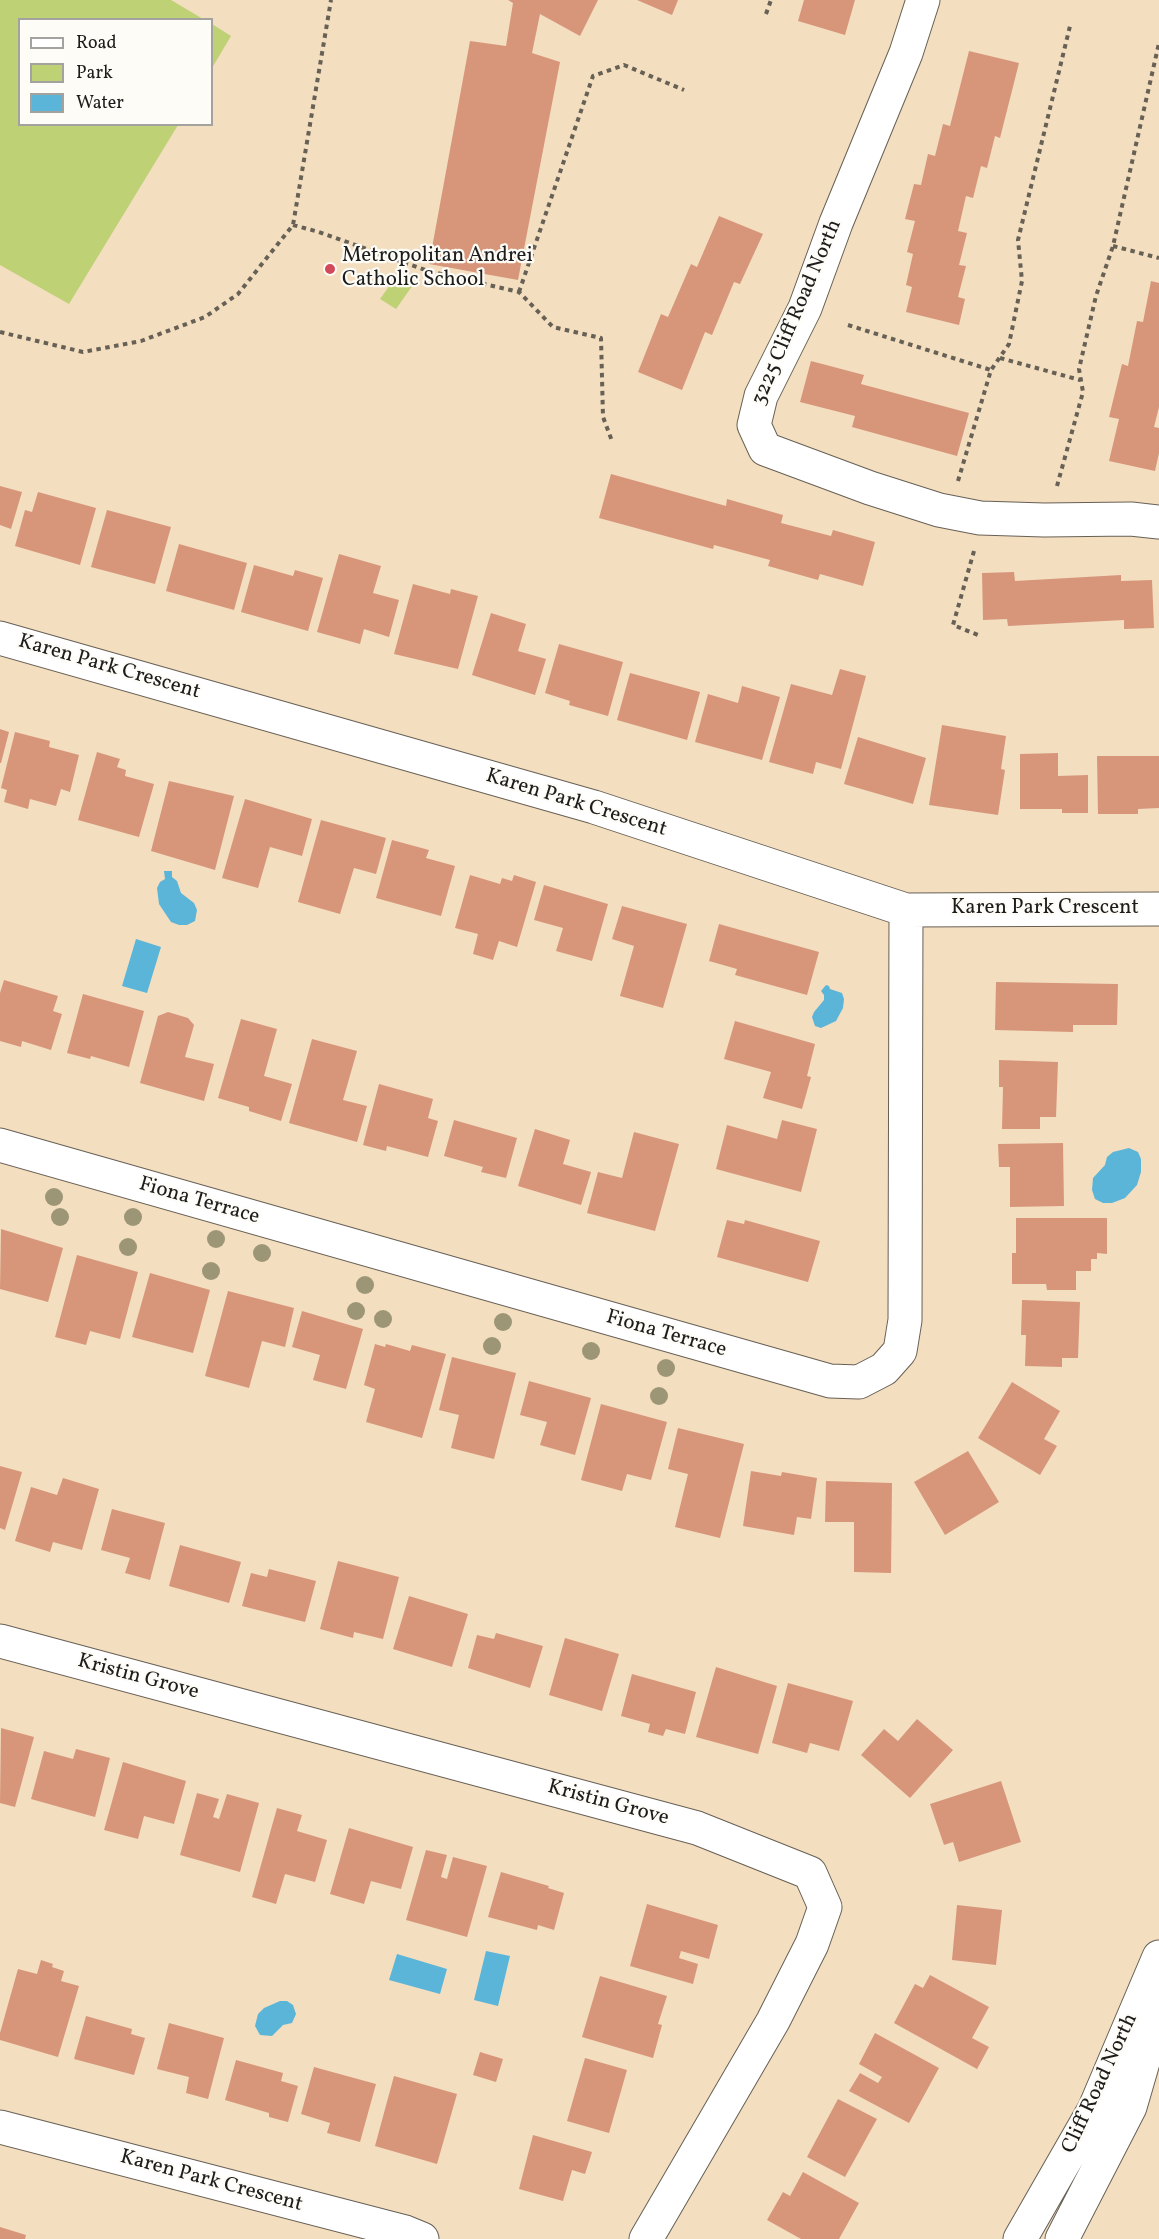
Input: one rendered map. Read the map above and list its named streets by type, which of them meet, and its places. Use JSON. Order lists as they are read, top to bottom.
{
  "streets": {
    "street": [
      "3225 Cliff Road North",
      "Karen Park Crescent",
      "Fiona Terrace",
      "Kristin Grove",
      "Cliff Road North"
    ]
  },
  "crossings": [
    ["Karen Park Crescent", "Fiona Terrace"]
  ],
  "places": ["Metropolitan Andrei Catholic School"],
  "legend": ["Road", "Park", "Water"]
}
